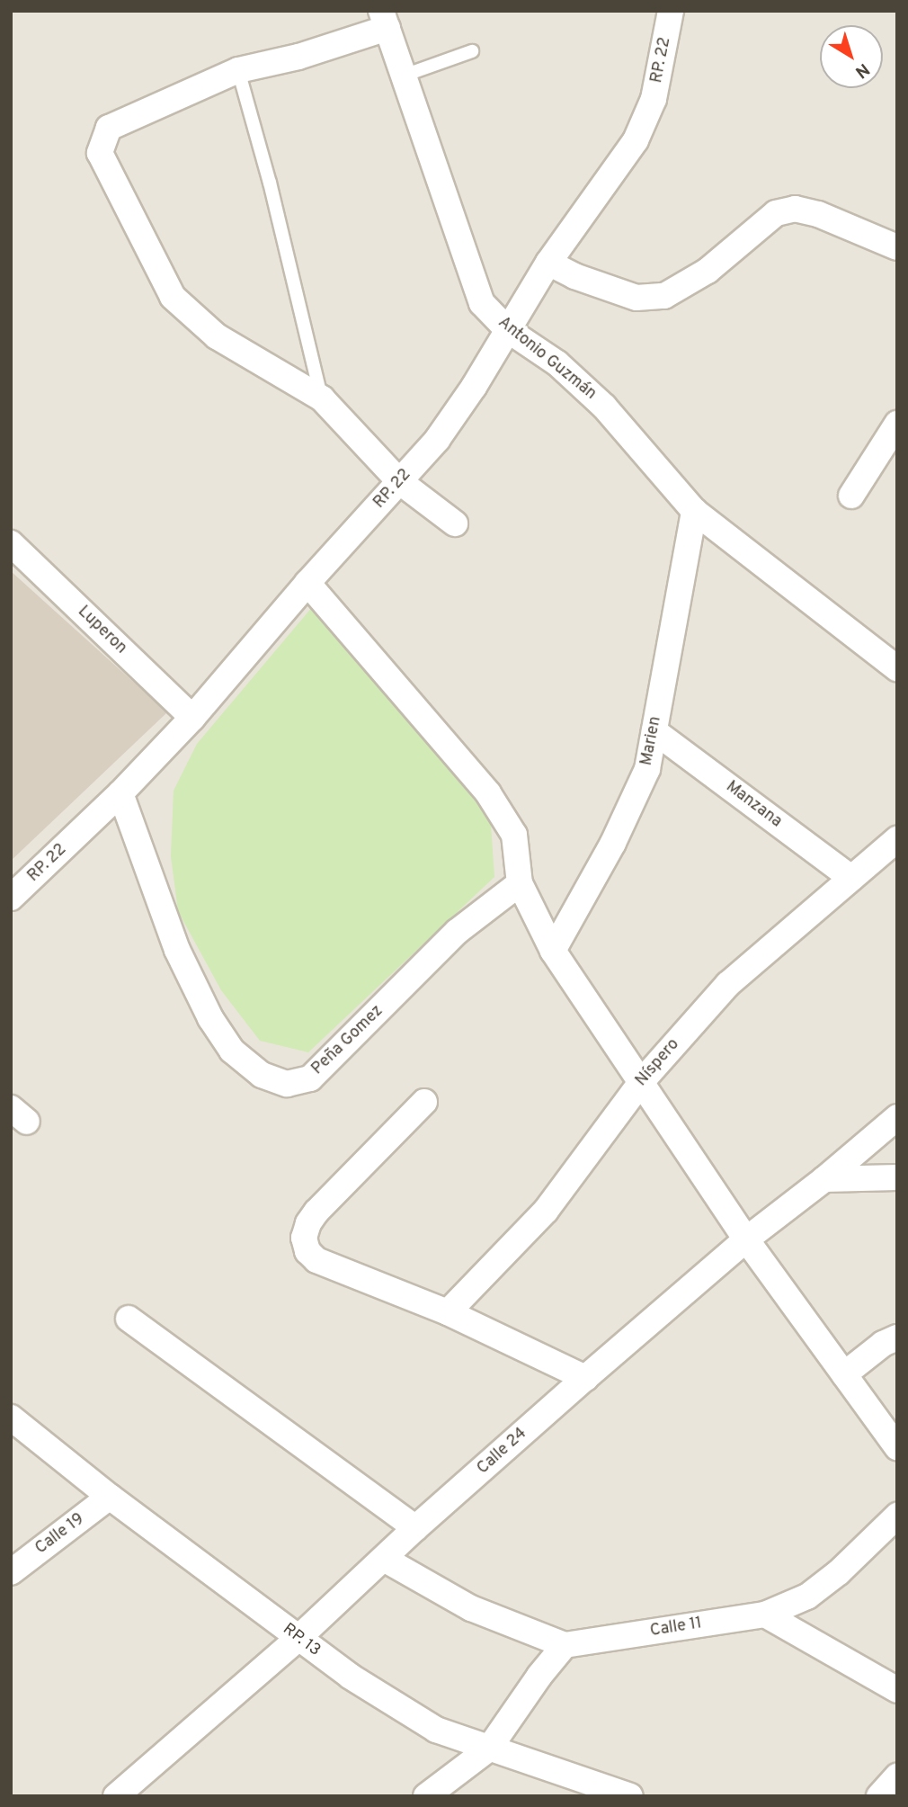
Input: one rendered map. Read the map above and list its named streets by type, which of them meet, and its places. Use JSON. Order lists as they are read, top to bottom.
{
  "streets": {
    "street": [
      "RP. 22",
      "Antonio Guzmán",
      "Luperon",
      "Marien",
      "Manzana",
      "Peña Gomez",
      "Níspero",
      "Calle 24",
      "Calle 19",
      "Calle 11",
      "RP. 13"
    ]
  },
  "crossings": [
    ["RP. 22", "Antonio Guzmán"],
    ["RP. 22", "Luperon"],
    ["RP. 22", "Peña Gomez"],
    ["Antonio Guzmán", "Marien"],
    ["Marien", "Manzana"],
    ["Manzana", "Níspero"],
    ["Calle 24", "RP. 13"],
    ["Calle 19", "RP. 13"]
  ],
  "north": "bottom right"
}
